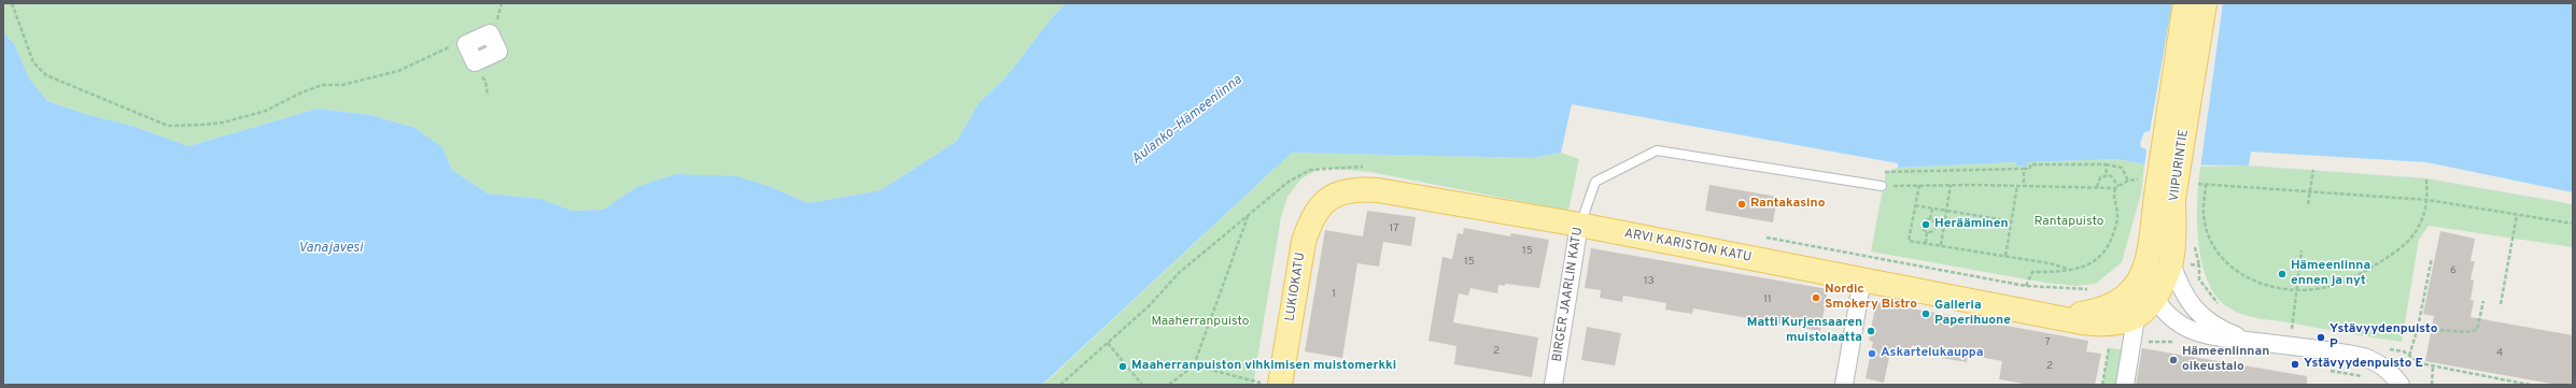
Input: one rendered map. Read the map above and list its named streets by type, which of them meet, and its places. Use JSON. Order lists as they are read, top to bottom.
{
  "streets": {
    "main road": ["VIIPURINTIE", "ARVI KARISTON KATU", "LUKIOKATU"],
    "street": ["BIRGER JAARLIN KATU"]
  },
  "crossings": [
    ["VIIPURINTIE", "ARVI KARISTON KATU"],
    ["ARVI KARISTON KATU", "LUKIOKATU"],
    ["ARVI KARISTON KATU", "BIRGER JAARLIN KATU"]
  ],
  "water": ["Aulanko–Hämeenlinna", "Vanajavesi"],
  "parks": ["Rantapuisto", "Maaherranpuisto"],
  "places": [
    "Rantakasino",
    "Herääminen",
    "Hämeenlinna ennen ja nyt",
    "Nordic Smokery Bistro",
    "Galleria Paperihuone",
    "Matti Kurjensaaren muistolaatta",
    "Ystävyydenpuisto P",
    "Askartelukauppa",
    "Hämeenlinnan oikeustalo",
    "Ystävyydenpuisto E",
    "Maaherranpuiston vihkimisen muistomerkki"
  ],
  "house_numbers": [
    "17",
    "15",
    "15",
    "6",
    "13",
    "1",
    "11",
    "7",
    "2",
    "4",
    "2"
  ]
}
